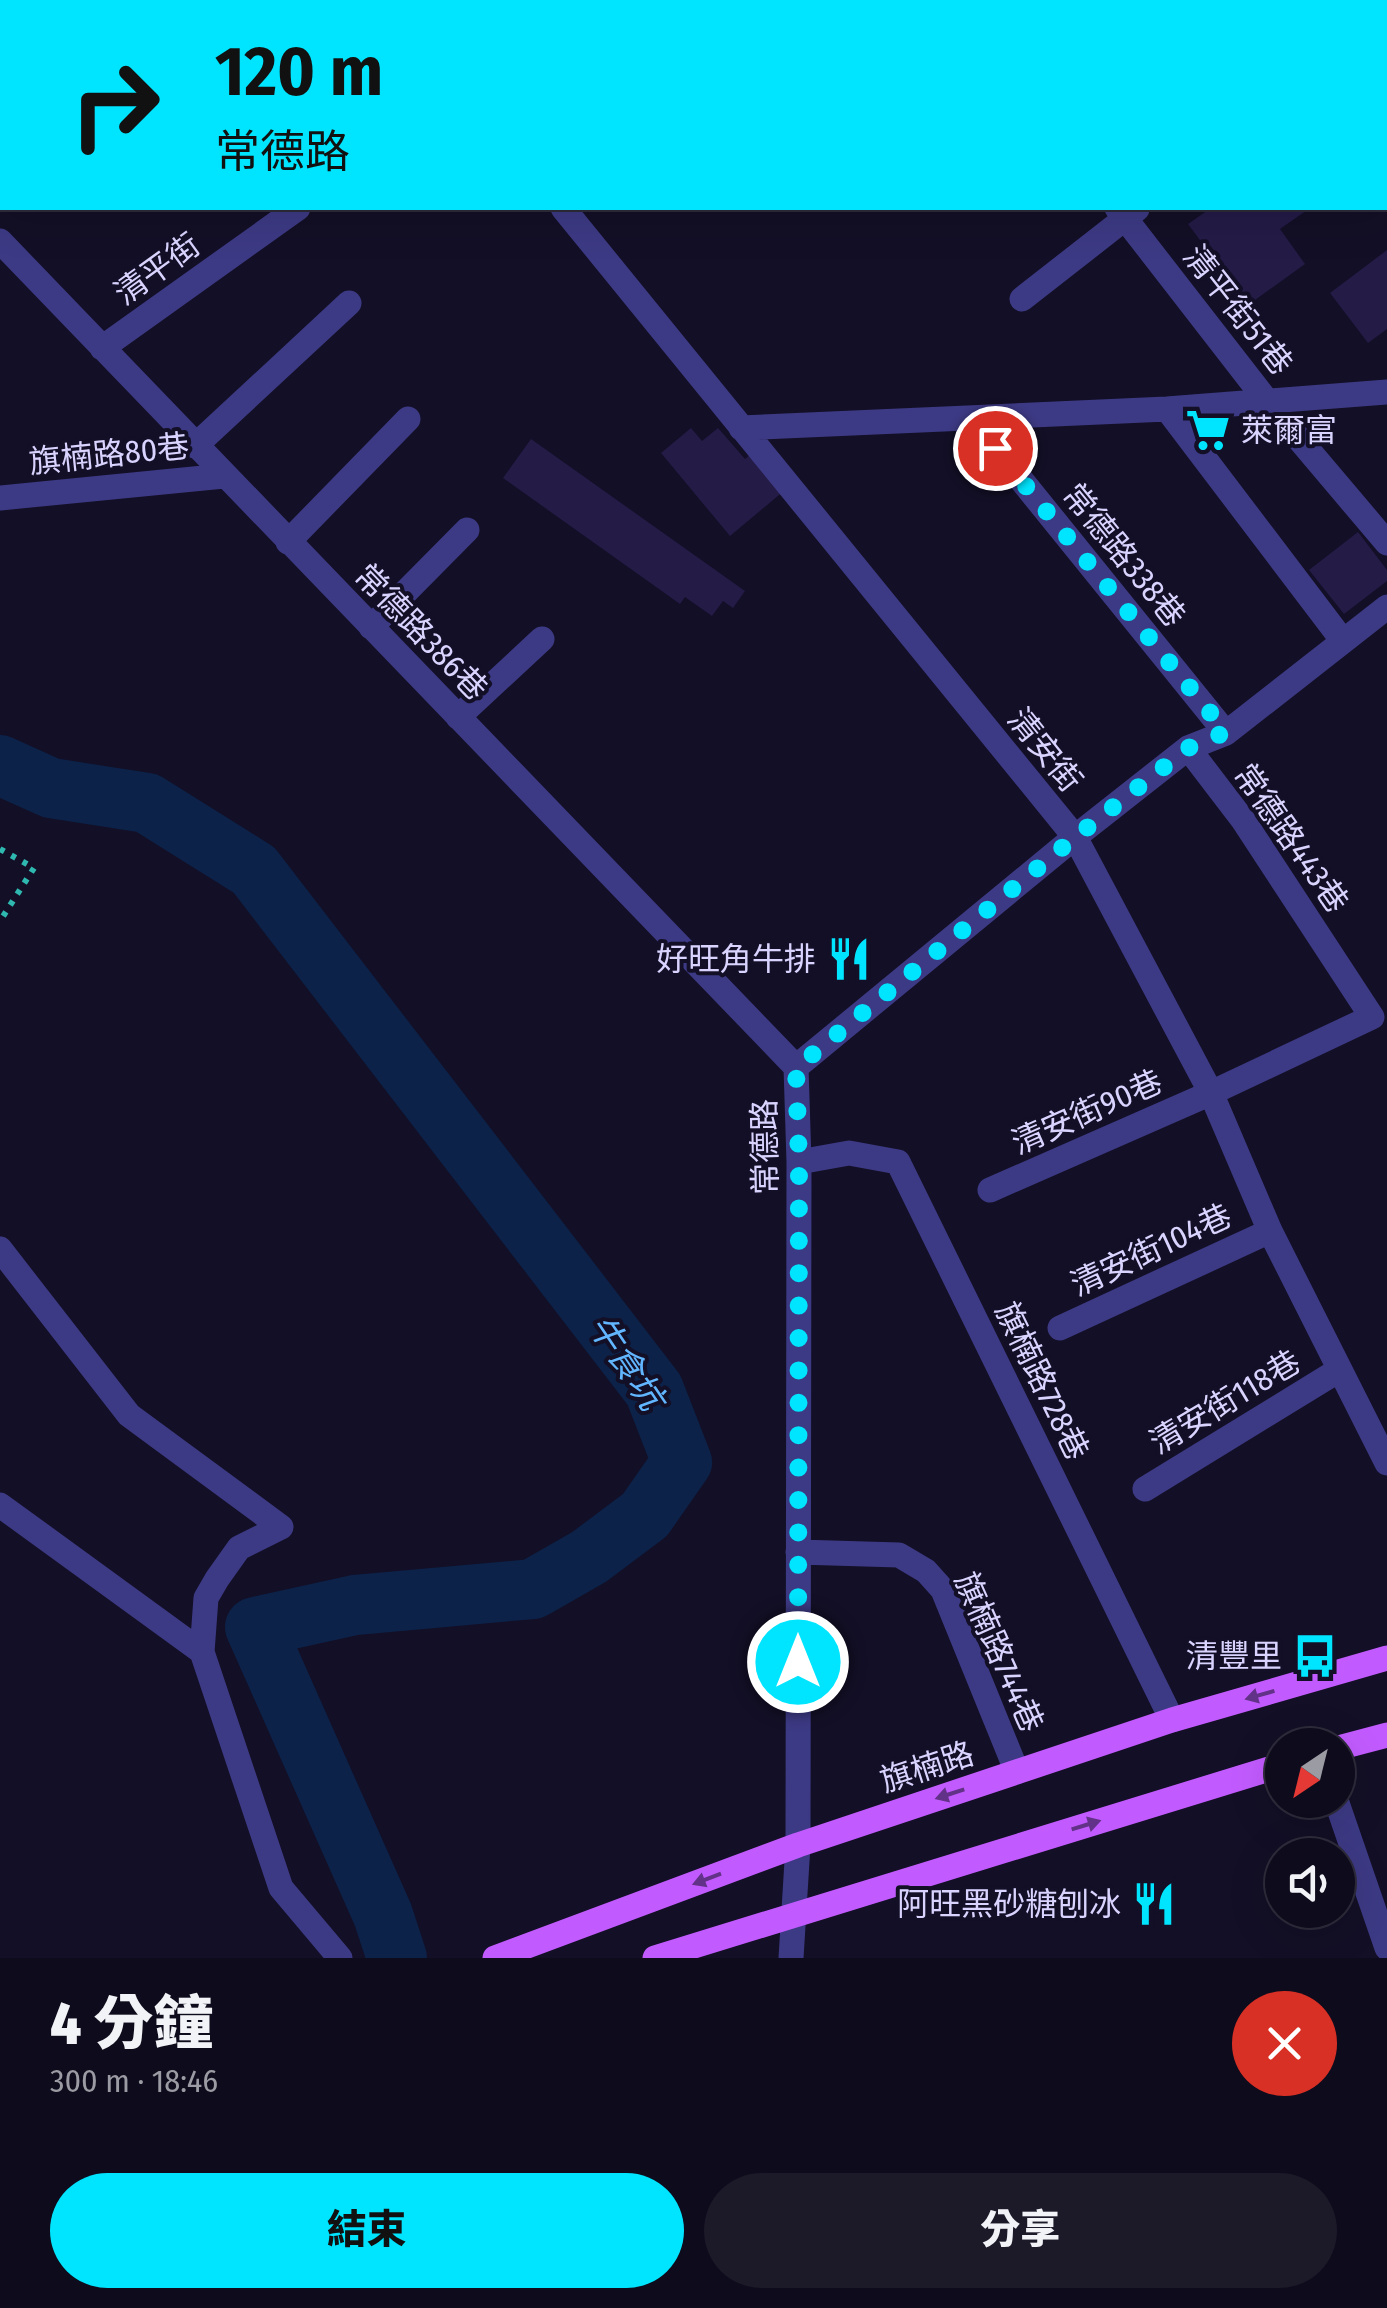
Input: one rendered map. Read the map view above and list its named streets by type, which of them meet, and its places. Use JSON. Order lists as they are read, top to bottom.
{
  "streets": {
    "main road": ["旗楠路"],
    "street": [
      "清平街",
      "清平街51巷",
      "旗楠路80巷",
      "常德路338巷",
      "常德路386巷",
      "清安街",
      "常德路443巷",
      "清安街90巷",
      "常德路",
      "清安街104巷",
      "旗楠路728巷",
      "清安街118巷",
      "旗楠路744巷"
    ]
  },
  "crossings": [
    ["清平街", "常德路386巷"],
    ["旗楠路80巷", "常德路386巷"],
    ["常德路338巷", "常德路"],
    ["常德路386巷", "常德路"],
    ["清安街", "清安街90巷"],
    ["清安街", "常德路"],
    ["清安街", "清安街104巷"],
    ["清安街", "清安街118巷"],
    ["常德路443巷", "清安街90巷"],
    ["常德路443巷", "常德路"],
    ["常德路", "旗楠路728巷"],
    ["常德路", "旗楠路744巷"],
    ["常德路", "旗楠路"],
    ["旗楠路728巷", "旗楠路"],
    ["旗楠路744巷", "旗楠路"]
  ],
  "water": ["牛食坑"],
  "places": {
    "supermarket": ["萊爾富"],
    "restaurant": ["好旺角牛排", "阿旺黑砂糖刨冰"],
    "bus stop": ["清豐里"]
  },
  "north": "bottom left",
  "page": {
    "turn": ["120 m", "常德路"],
    "heading": ["4 分鐘", "300 m · 18:46"],
    "buttons": ["結束", "分享"]
  }
}
